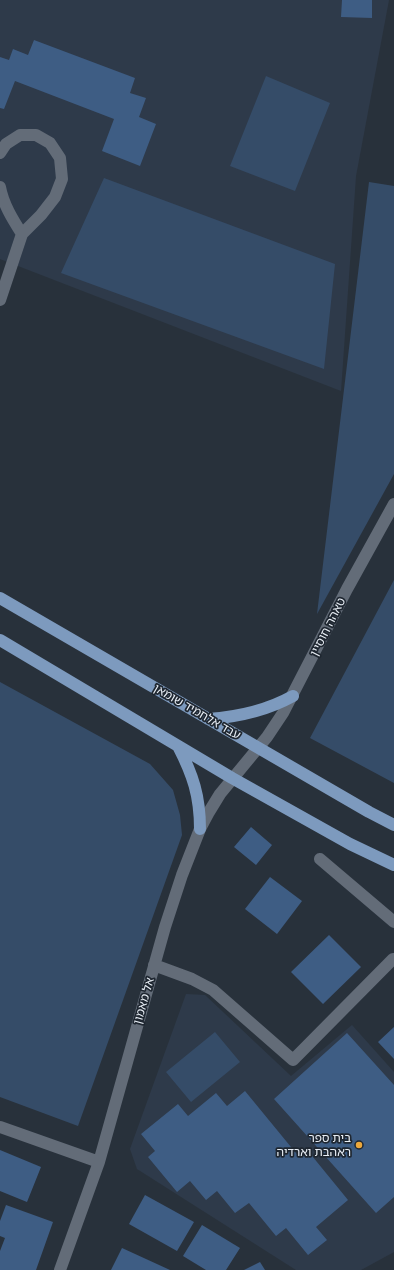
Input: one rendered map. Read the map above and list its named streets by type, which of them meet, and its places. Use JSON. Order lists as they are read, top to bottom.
{
  "streets": {
    "main road": ["עבד אלחמיד שומאן"],
    "street": ["טאהה חוסיין", "אל מאמון"]
  },
  "crossings": [
    ["טאהה חוסיין", "עבד אלחמיד שומאן"],
    ["טאהה חוסיין", "אל מאמון"],
    ["עבד אלחמיד שומאן", "אל מאמון"]
  ],
  "places": ["בית ספר ראהבת וארדיה"]
}
